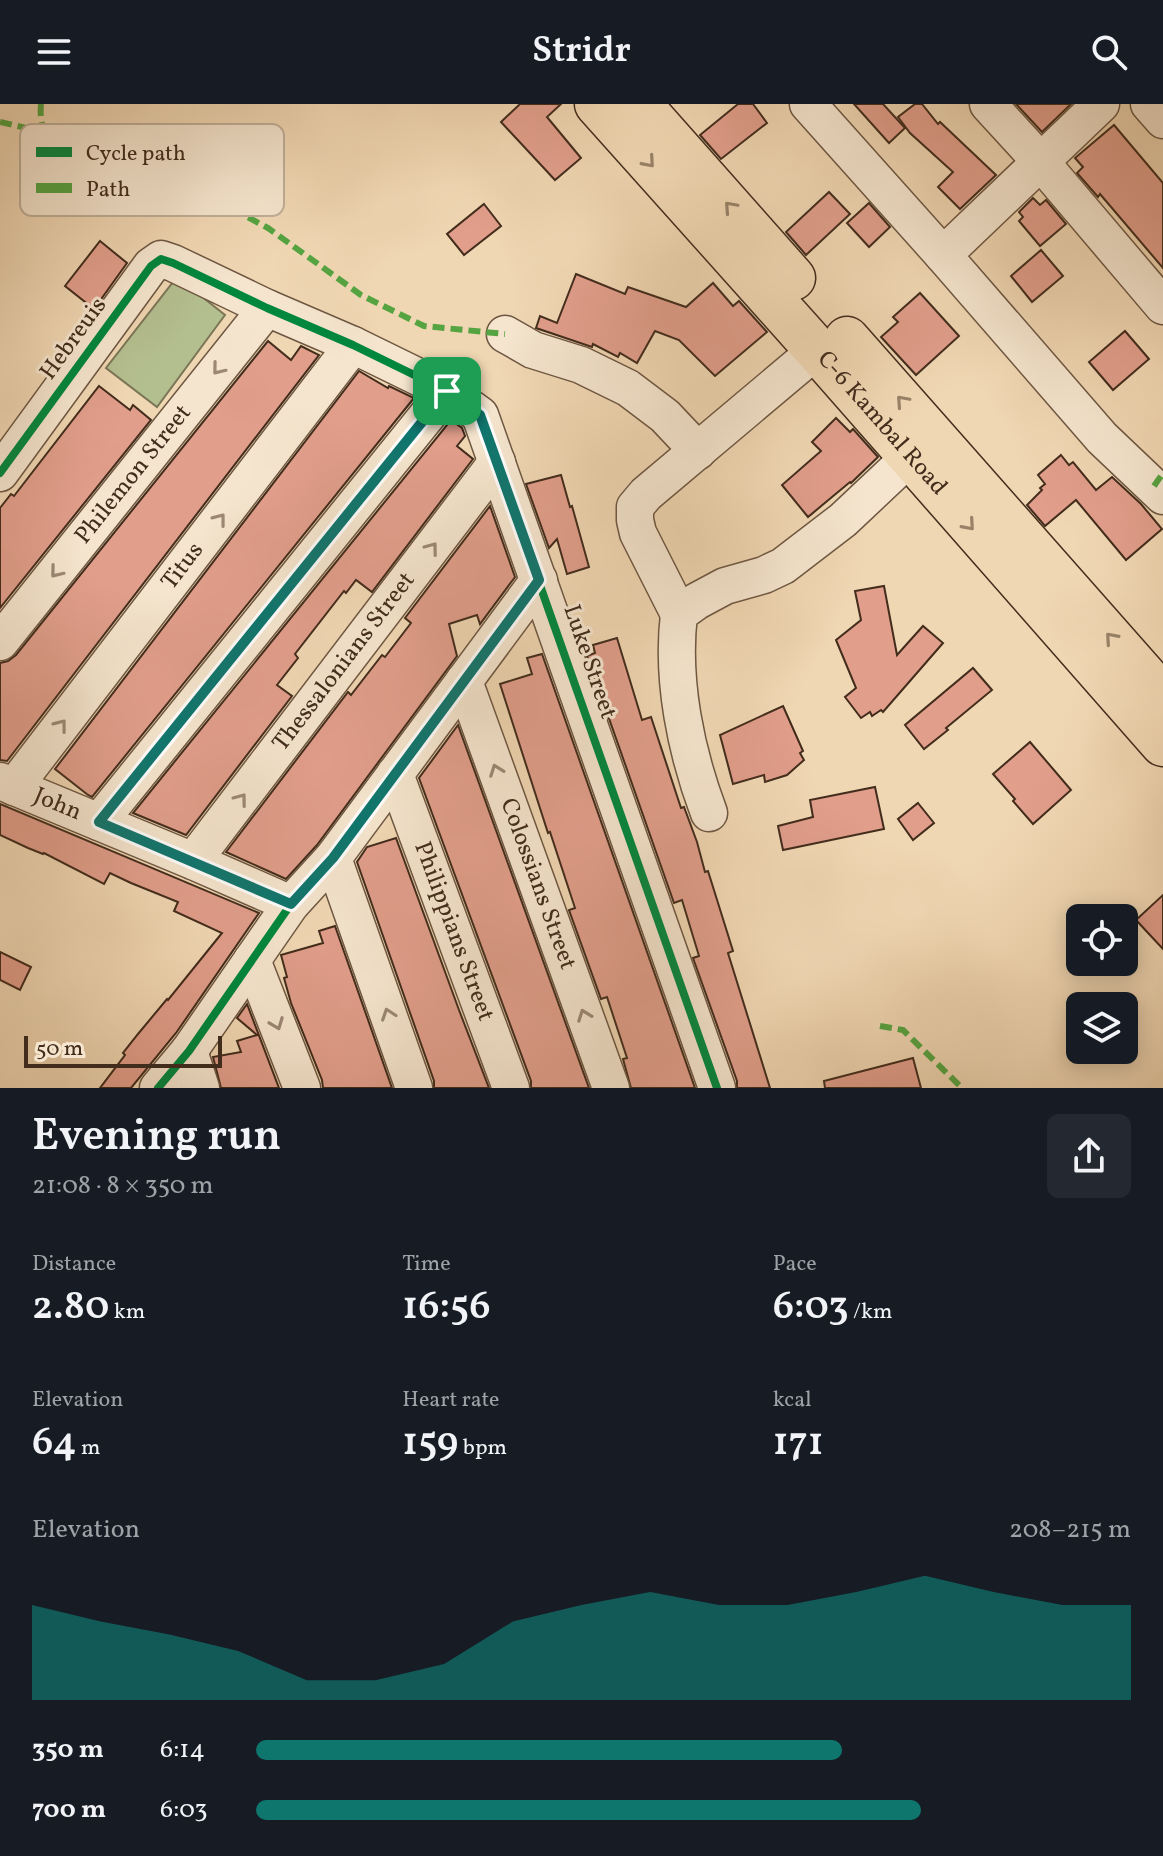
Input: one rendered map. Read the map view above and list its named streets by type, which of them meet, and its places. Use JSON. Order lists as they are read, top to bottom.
{
  "streets": {
    "main road": ["C-6 Kambal Road"],
    "street": [
      "Hebreuis",
      "Philemon Street",
      "Titus",
      "Thessalonians Street",
      "Luke Street",
      "John",
      "Colossians Street",
      "Philippians Street"
    ]
  },
  "crossings": [
    ["Hebreuis", "Luke Street"],
    ["Philemon Street", "Luke Street"],
    ["Titus", "Luke Street"],
    ["Titus", "John"],
    ["Thessalonians Street", "Luke Street"],
    ["Thessalonians Street", "John"]
  ],
  "legend": ["Cycle path", "Path"],
  "scale_bar": "50 m",
  "page": {
    "header": "Stridr",
    "scale": "50 m",
    "heading": ["Evening run", "21:08 · 8 × 350 m"],
    "stats": [
      ["Distance", "2.80 km"],
      ["Time", "16:56"],
      ["Pace", "6:03 /km"],
      ["Elevation", "64 m"],
      ["Heart rate", "159 bpm"],
      ["kcal", "171"]
    ],
    "chart": ["Elevation", "208–215 m"],
    "list": [
      {
        "name": "350 m",
        "note": "6:14"
      },
      {
        "name": "700 m",
        "note": "6:03"
      }
    ]
  }
}
